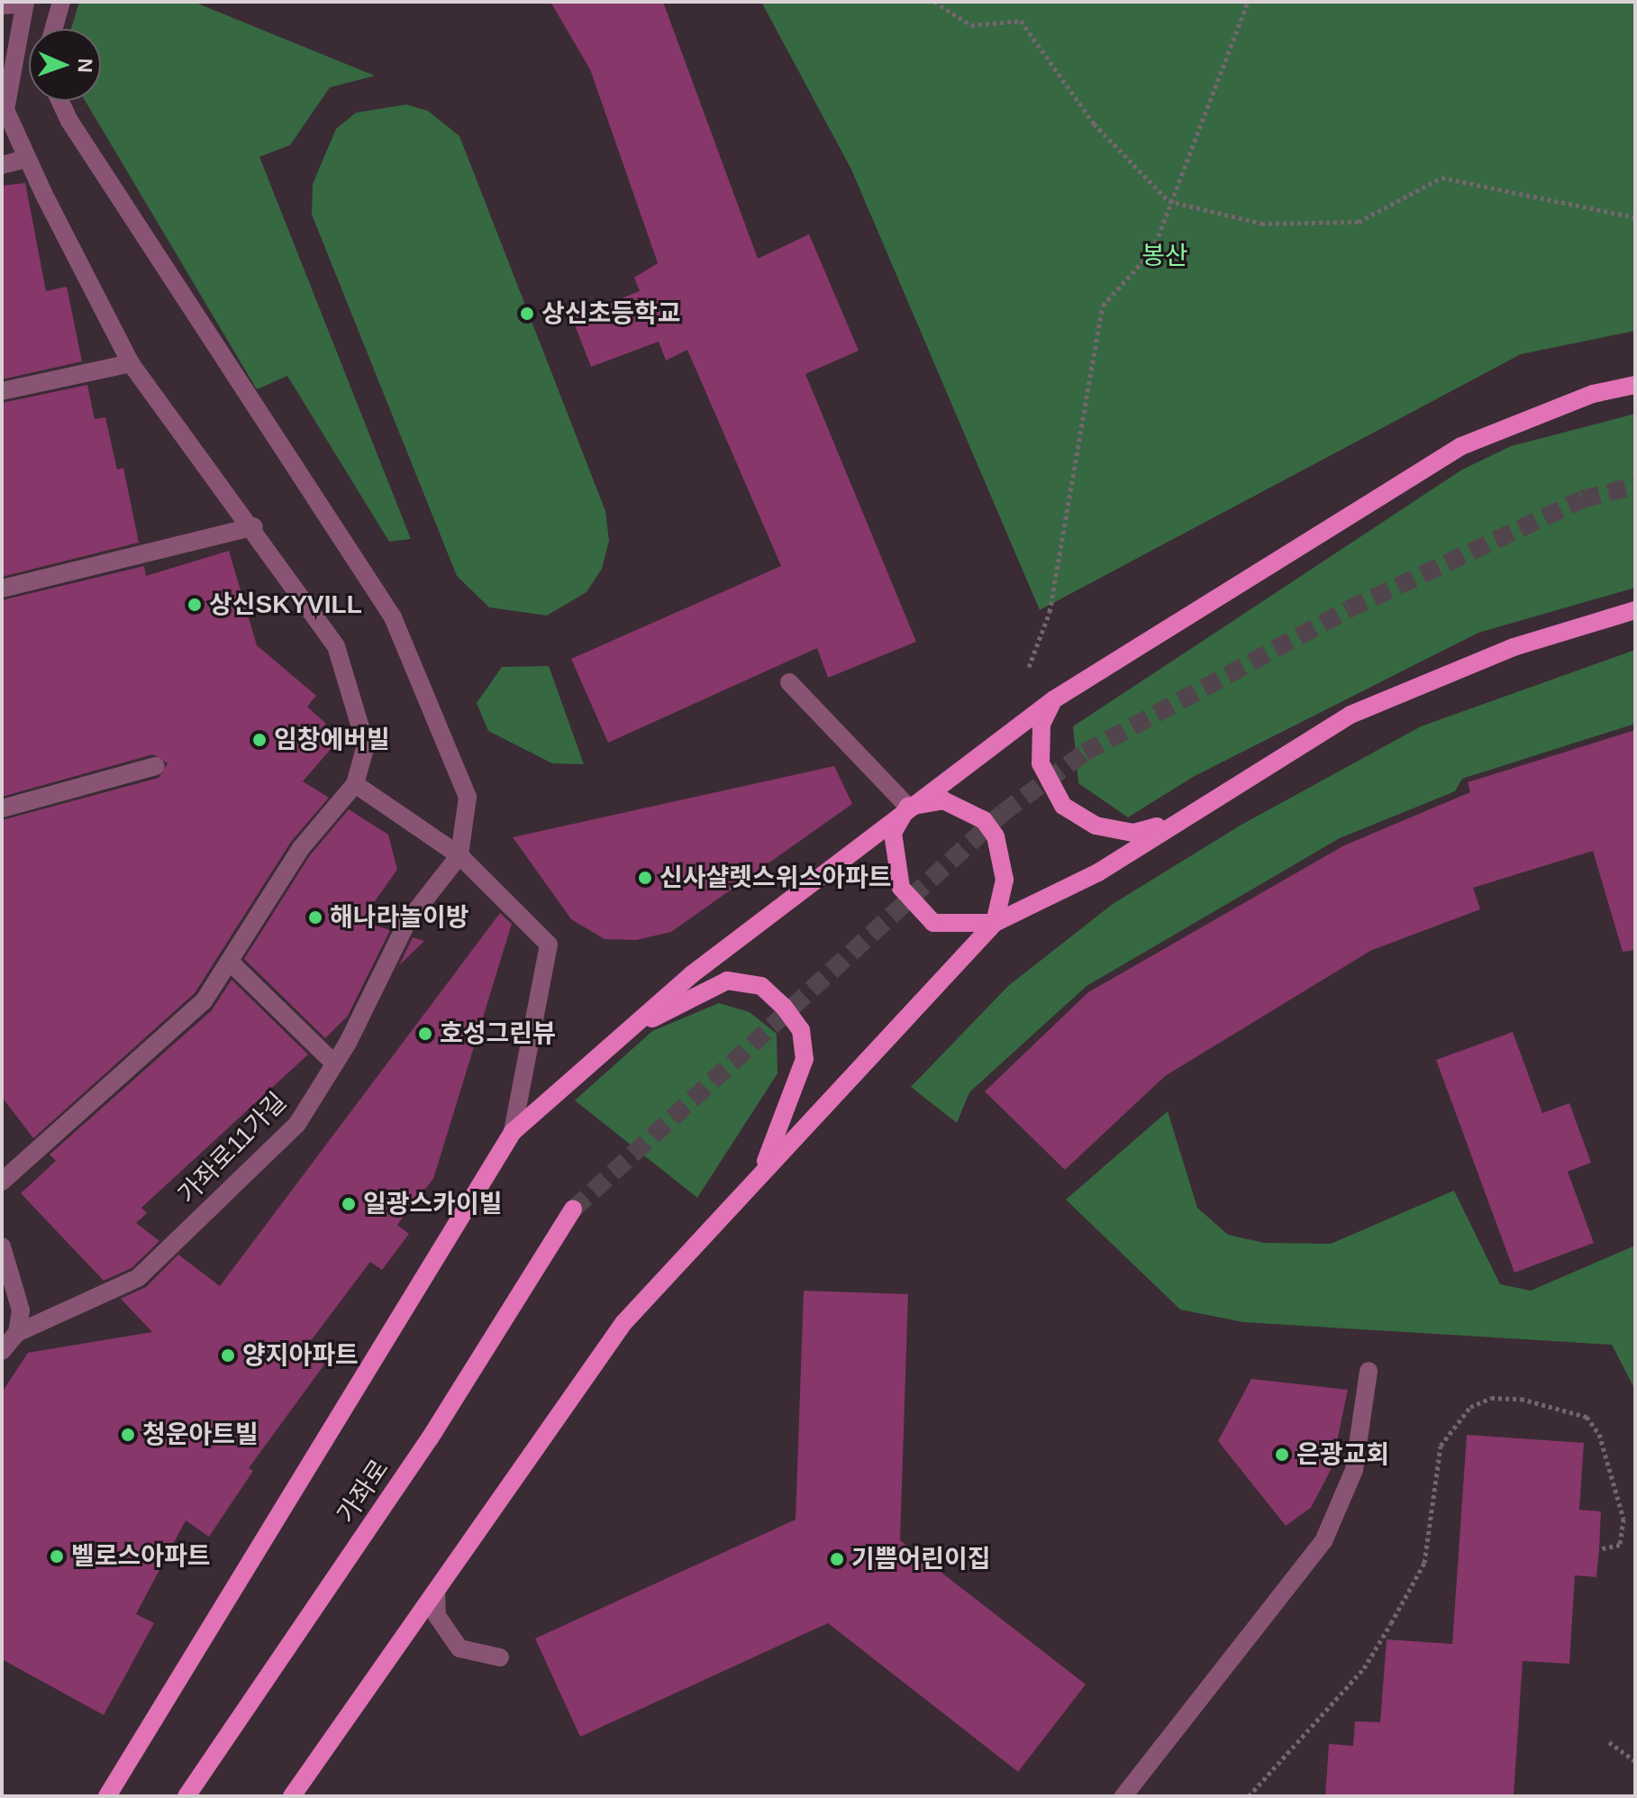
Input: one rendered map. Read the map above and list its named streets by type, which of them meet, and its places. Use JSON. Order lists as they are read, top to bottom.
{
  "streets": {
    "main road": ["가좌로"],
    "street": ["가좌로11가길"]
  },
  "parks": ["봉산"],
  "places": [
    "상신초등학교",
    "상신SKYVILL",
    "임창에버빌",
    "신사샬렛스위스아파트",
    "해나라놀이방",
    "호성그린뷰",
    "일광스카이빌",
    "양지아파트",
    "청운아트빌",
    "은광교회",
    "벨로스아파트",
    "기쁨어린이집"
  ],
  "north": "right"
}
